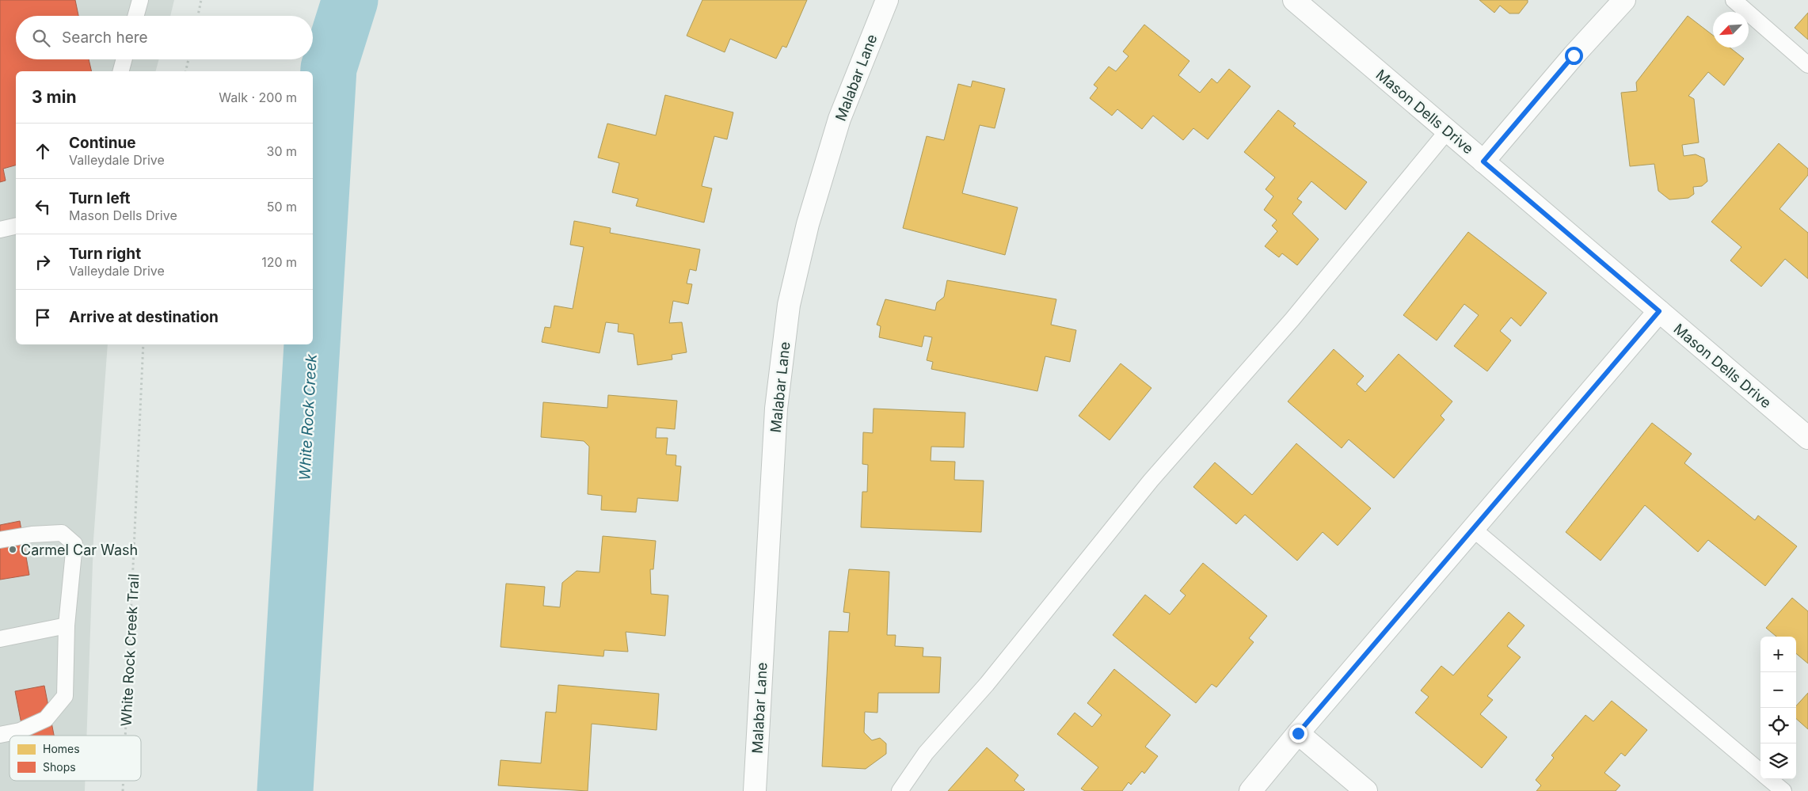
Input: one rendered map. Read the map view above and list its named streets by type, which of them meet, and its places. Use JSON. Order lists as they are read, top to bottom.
{
  "streets": {
    "street": ["Malabar Lane", "Mason Dells Drive"],
    "path": ["White Rock Creek Trail"]
  },
  "water": ["White Rock Creek"],
  "places": ["Carmel Car Wash"],
  "legend": ["Homes", "Shops"],
  "north": "bottom left",
  "page": {
    "search": "Search here",
    "heading": ["3 min", "Walk · 200 m"],
    "list": [
      ["Continue", "Valleydale Drive", "30 m"],
      ["Turn left", "Mason Dells Drive", "50 m"],
      ["Turn right", "Valleydale Drive", "120 m"],
      "Arrive at destination"
    ],
    "map_buttons": ["+", "−"]
  }
}
